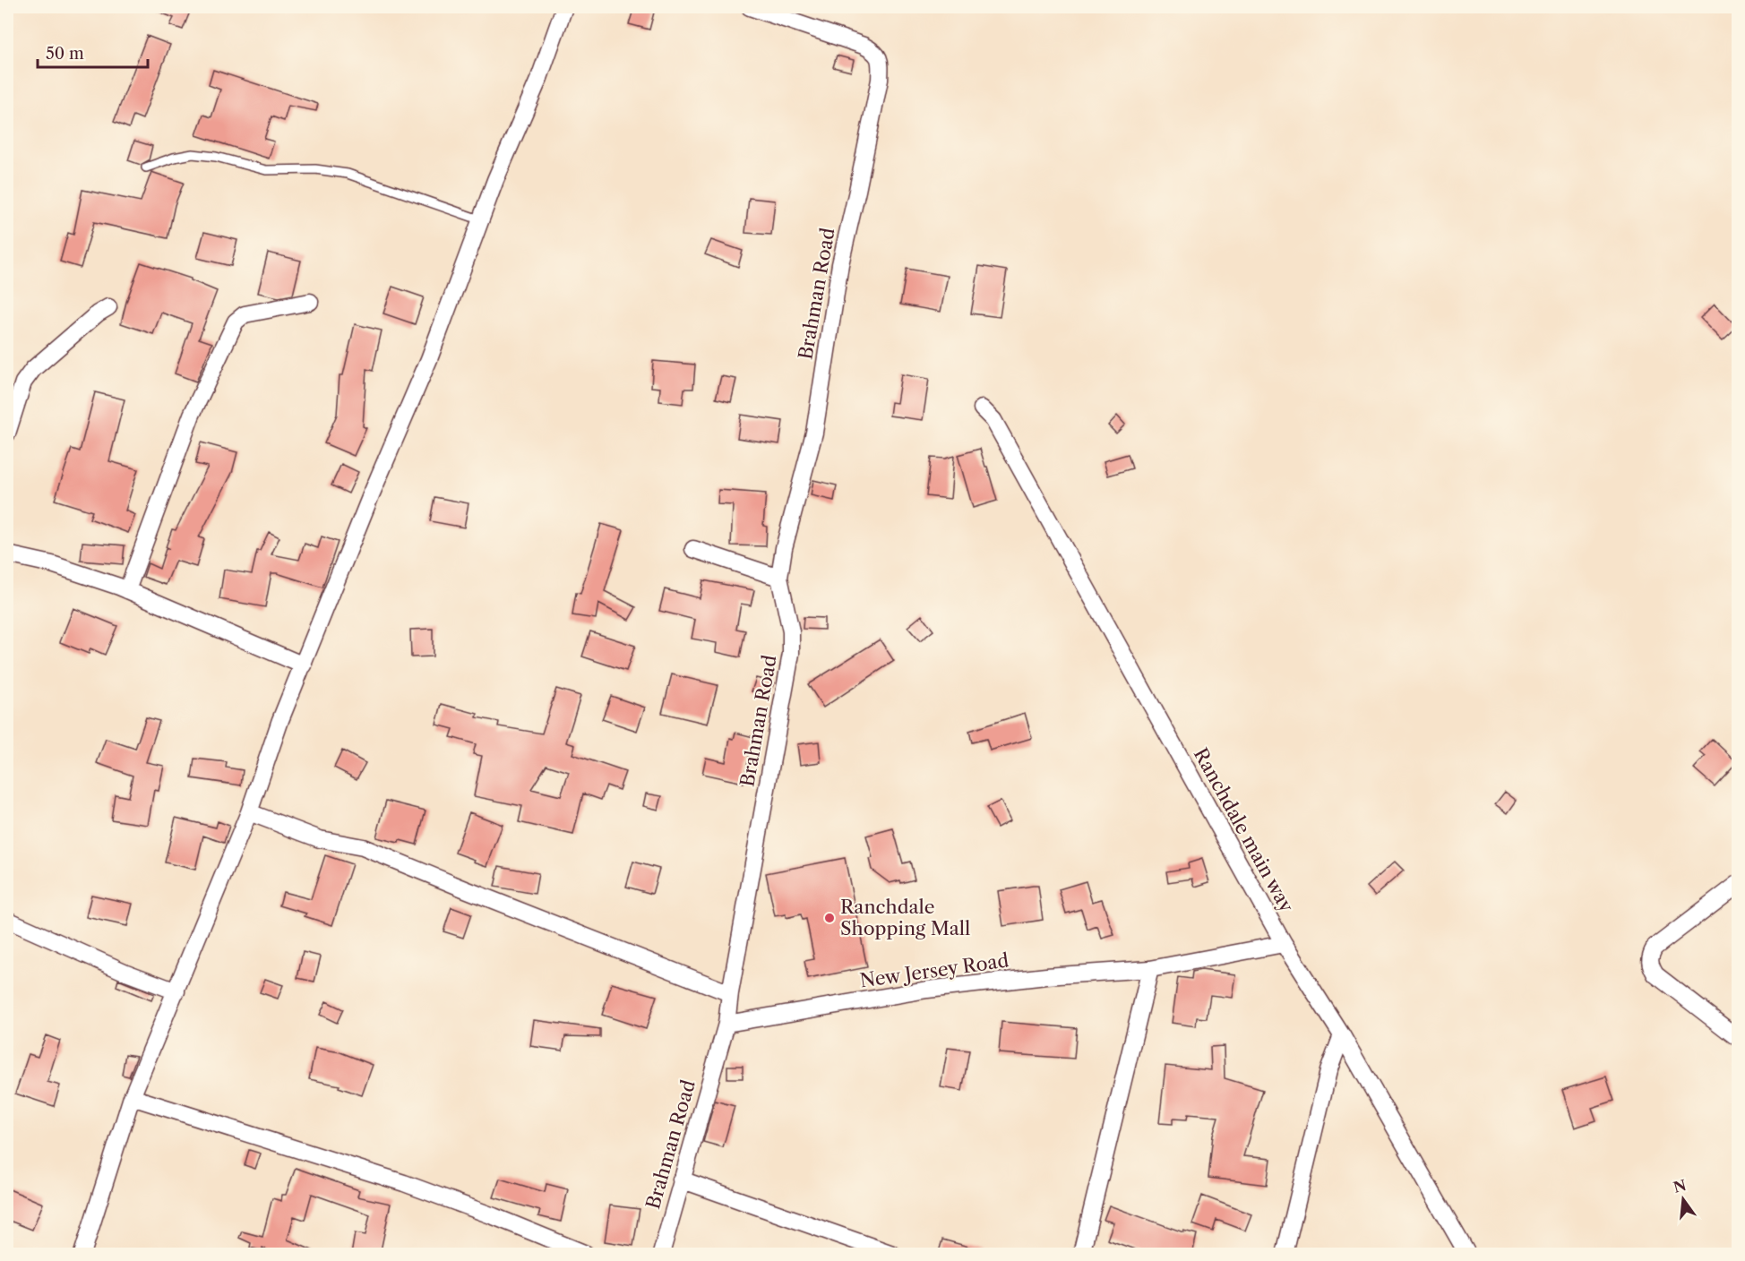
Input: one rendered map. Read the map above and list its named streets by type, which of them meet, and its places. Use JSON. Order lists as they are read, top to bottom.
{
  "streets": {
    "street": ["Brahman Road", "Ranchdale main way", "New Jersey Road"]
  },
  "crossings": [
    ["Brahman Road", "New Jersey Road"],
    ["Ranchdale main way", "New Jersey Road"]
  ],
  "places": ["Ranchdale Shopping Mall"],
  "scale_bar": "50 m",
  "north": "top"
}
